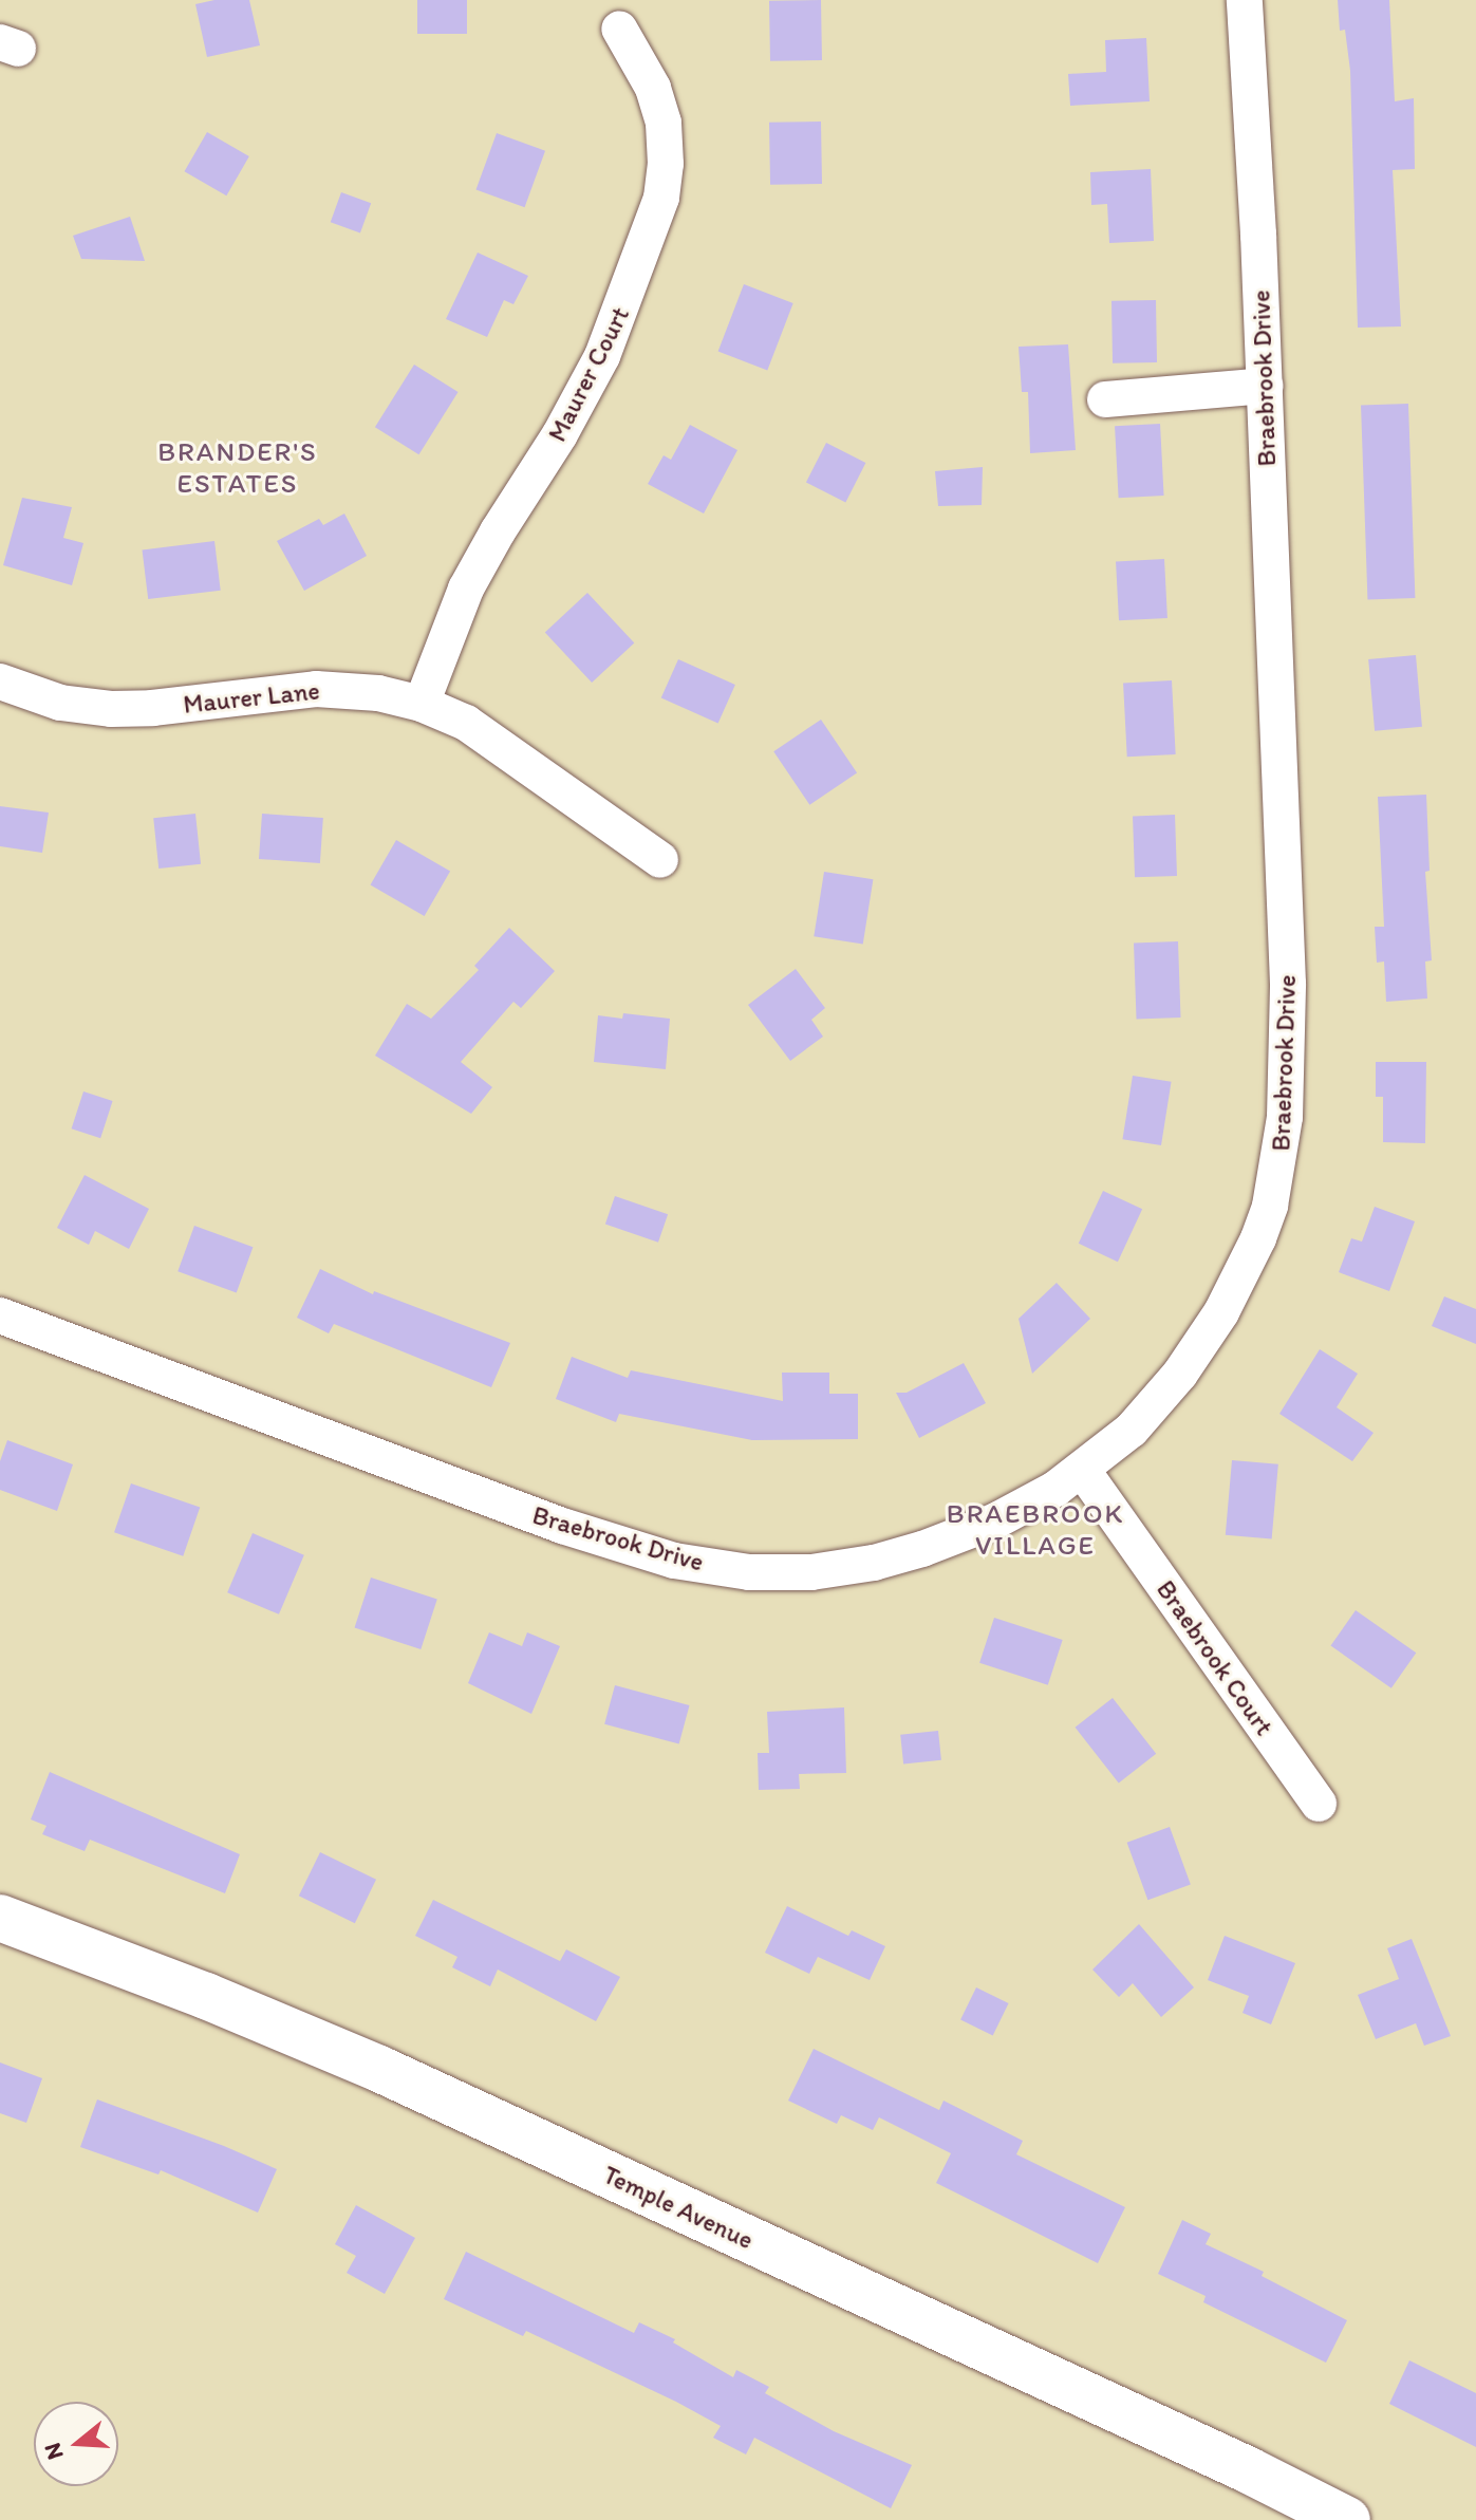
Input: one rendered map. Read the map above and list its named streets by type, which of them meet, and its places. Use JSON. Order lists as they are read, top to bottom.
{
  "streets": {
    "street": [
      "Maurer Court",
      "Braebrook Drive",
      "Maurer Lane",
      "Braebrook Court",
      "Temple Avenue"
    ]
  },
  "crossings": [
    ["Maurer Court", "Maurer Lane"],
    ["Braebrook Drive", "Braebrook Court"]
  ],
  "districts": ["BRANDER'S ESTATES", "BRAEBROOK VILLAGE"],
  "north": "left"
}
